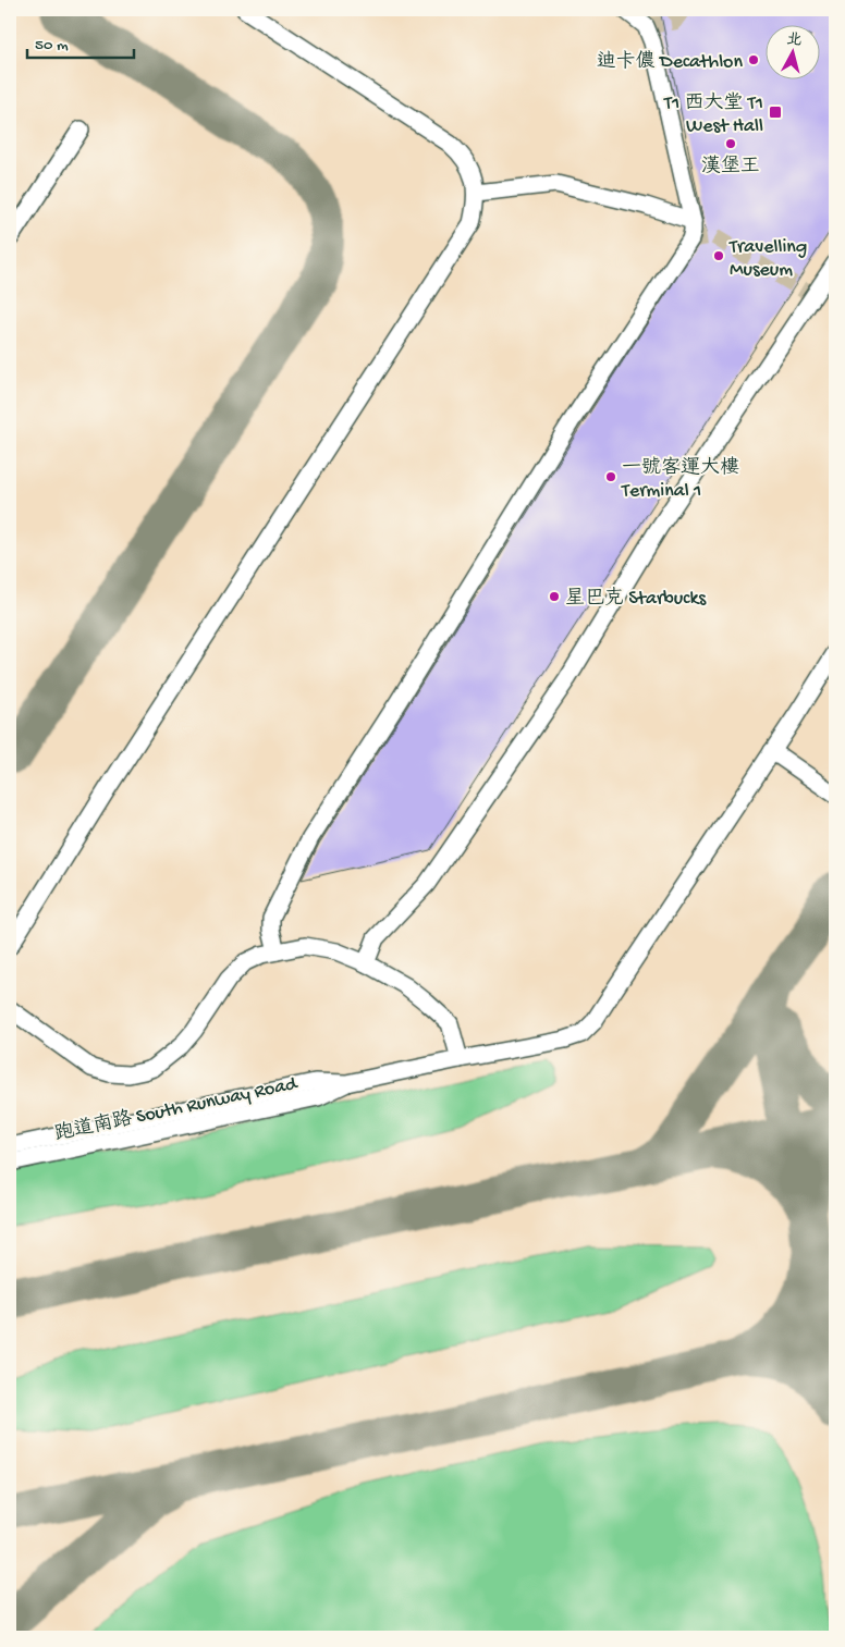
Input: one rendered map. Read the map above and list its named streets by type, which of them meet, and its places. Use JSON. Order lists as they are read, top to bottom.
{
  "streets": {
    "lane": ["跑道南路 South Runway Road"]
  },
  "places": {
    "other": [
      "迪卡儂 Decathlon",
      "漢堡王",
      "Travelling Museum",
      "一號客運大樓 Terminal 1",
      "星巴克 Starbucks"
    ],
    "transit": ["T1 西大堂 T1 West Hall"]
  },
  "scale_bar": "50 m",
  "north": "top"
}
